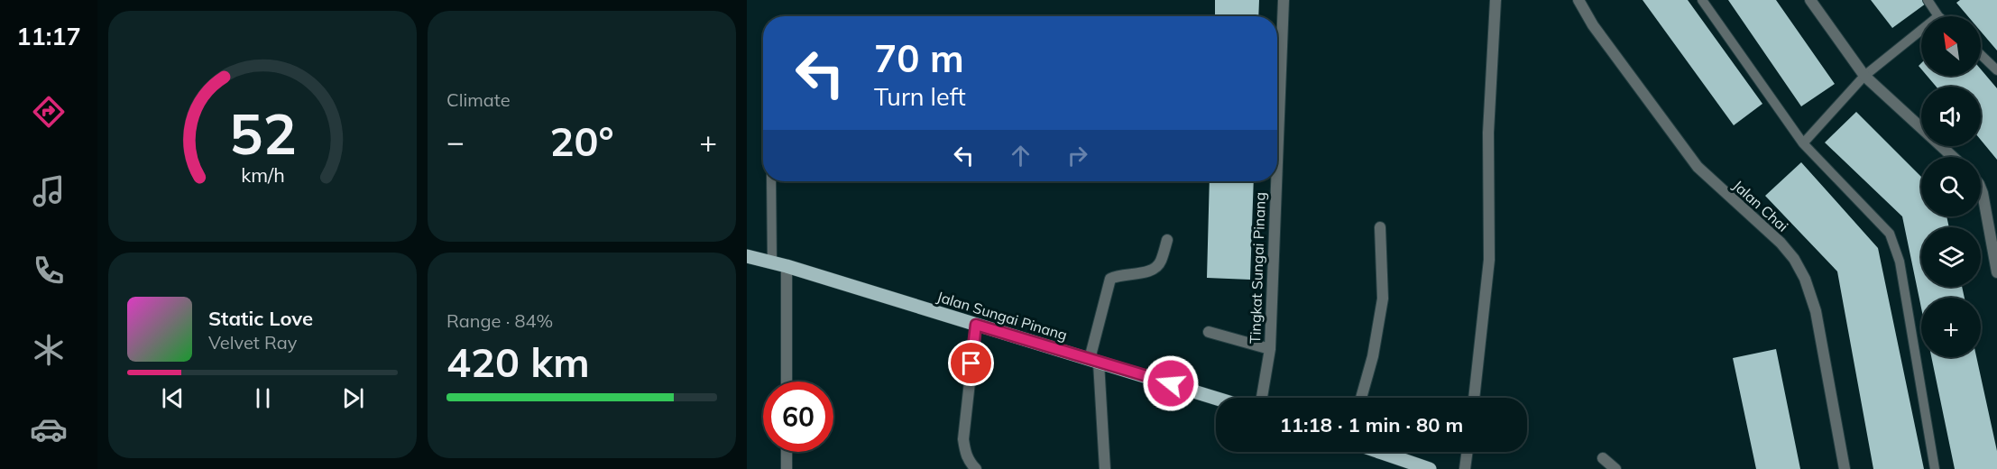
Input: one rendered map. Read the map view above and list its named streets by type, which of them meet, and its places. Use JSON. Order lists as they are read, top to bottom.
{
  "streets": {
    "main road": ["Jalan Sungai Pinang"],
    "street": ["Jalan Chai", "Tingkat Sungai Pinang"]
  },
  "north": "top left",
  "page": {
    "tabs": "11:17",
    "tile": [
      "Climate",
      ["Range · 84%", "420 km"]
    ],
    "map_buttons": "+",
    "turn": ["70 m", "Turn left"],
    "heat": ["−", "20°", "+"],
    "song": ["Static Love", "Velvet Ray"],
    "limit": "60",
    "trip": "11:18 · 1 min · 80 m",
    "gauge": ["52", "km/h"]
  }
}
